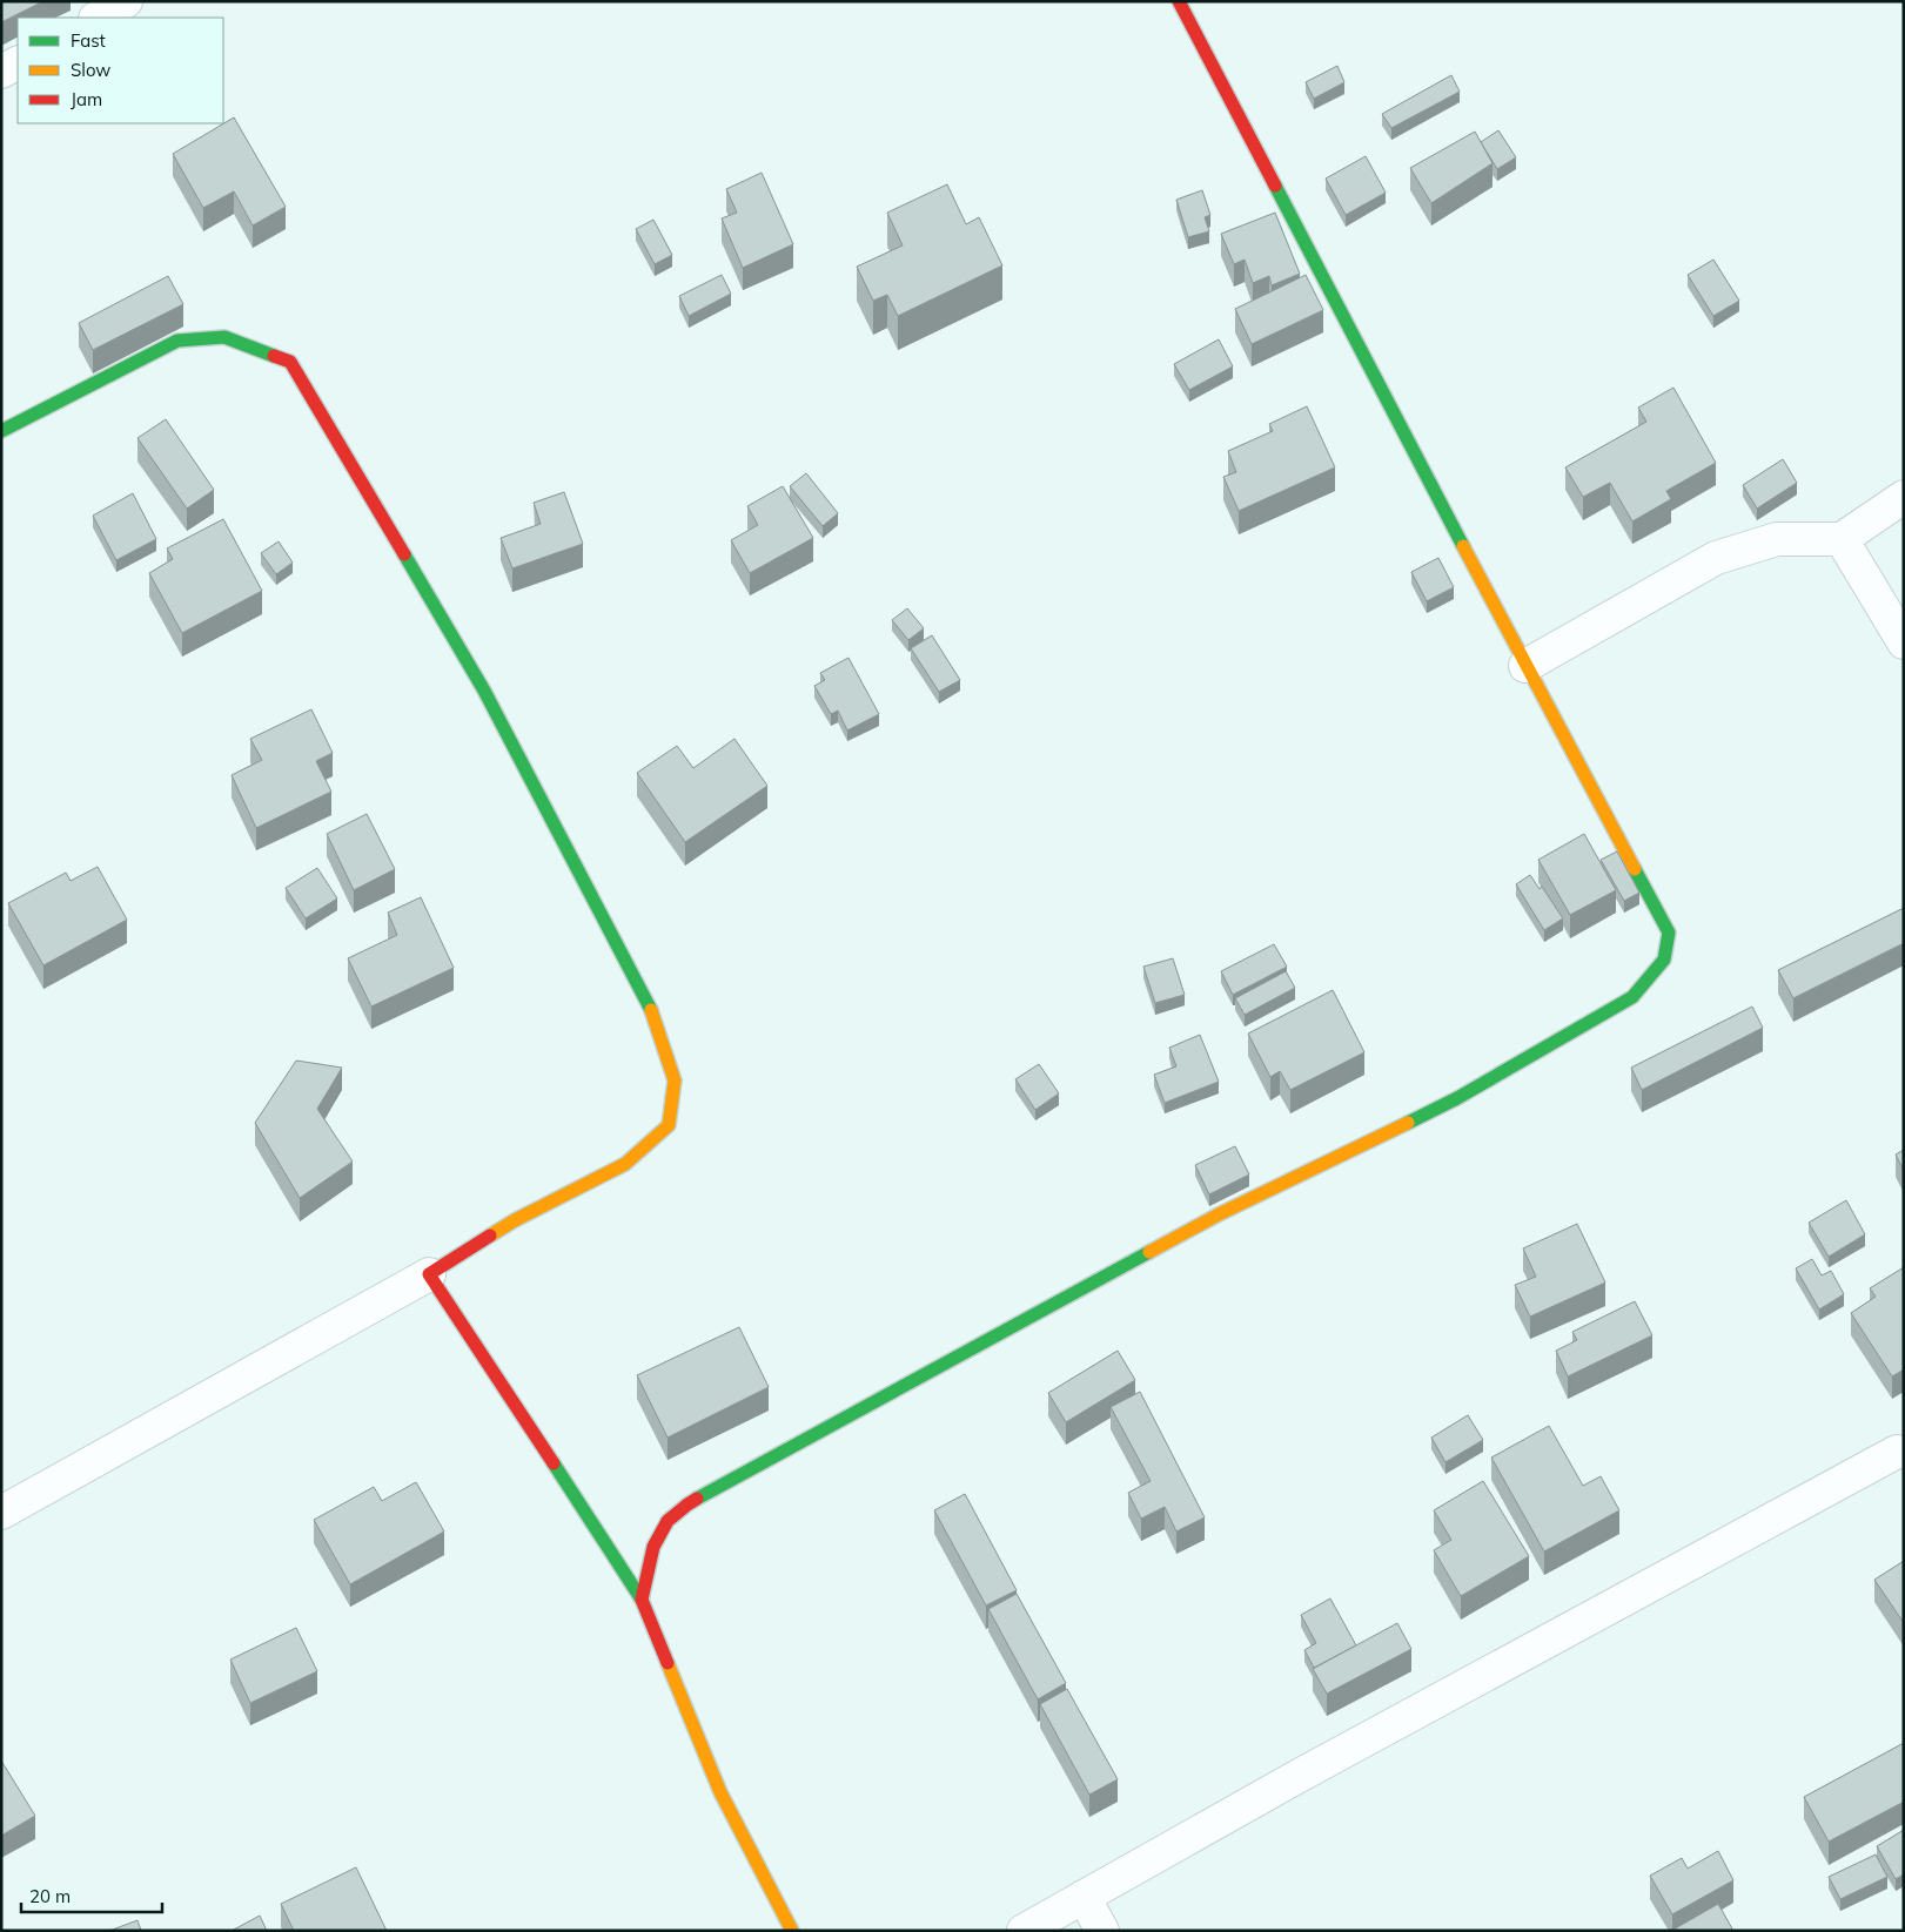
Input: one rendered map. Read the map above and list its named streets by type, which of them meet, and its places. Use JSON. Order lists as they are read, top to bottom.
{
  "legend": ["Fast", "Slow", "Jam"],
  "scale_bar": "20 m"
}
